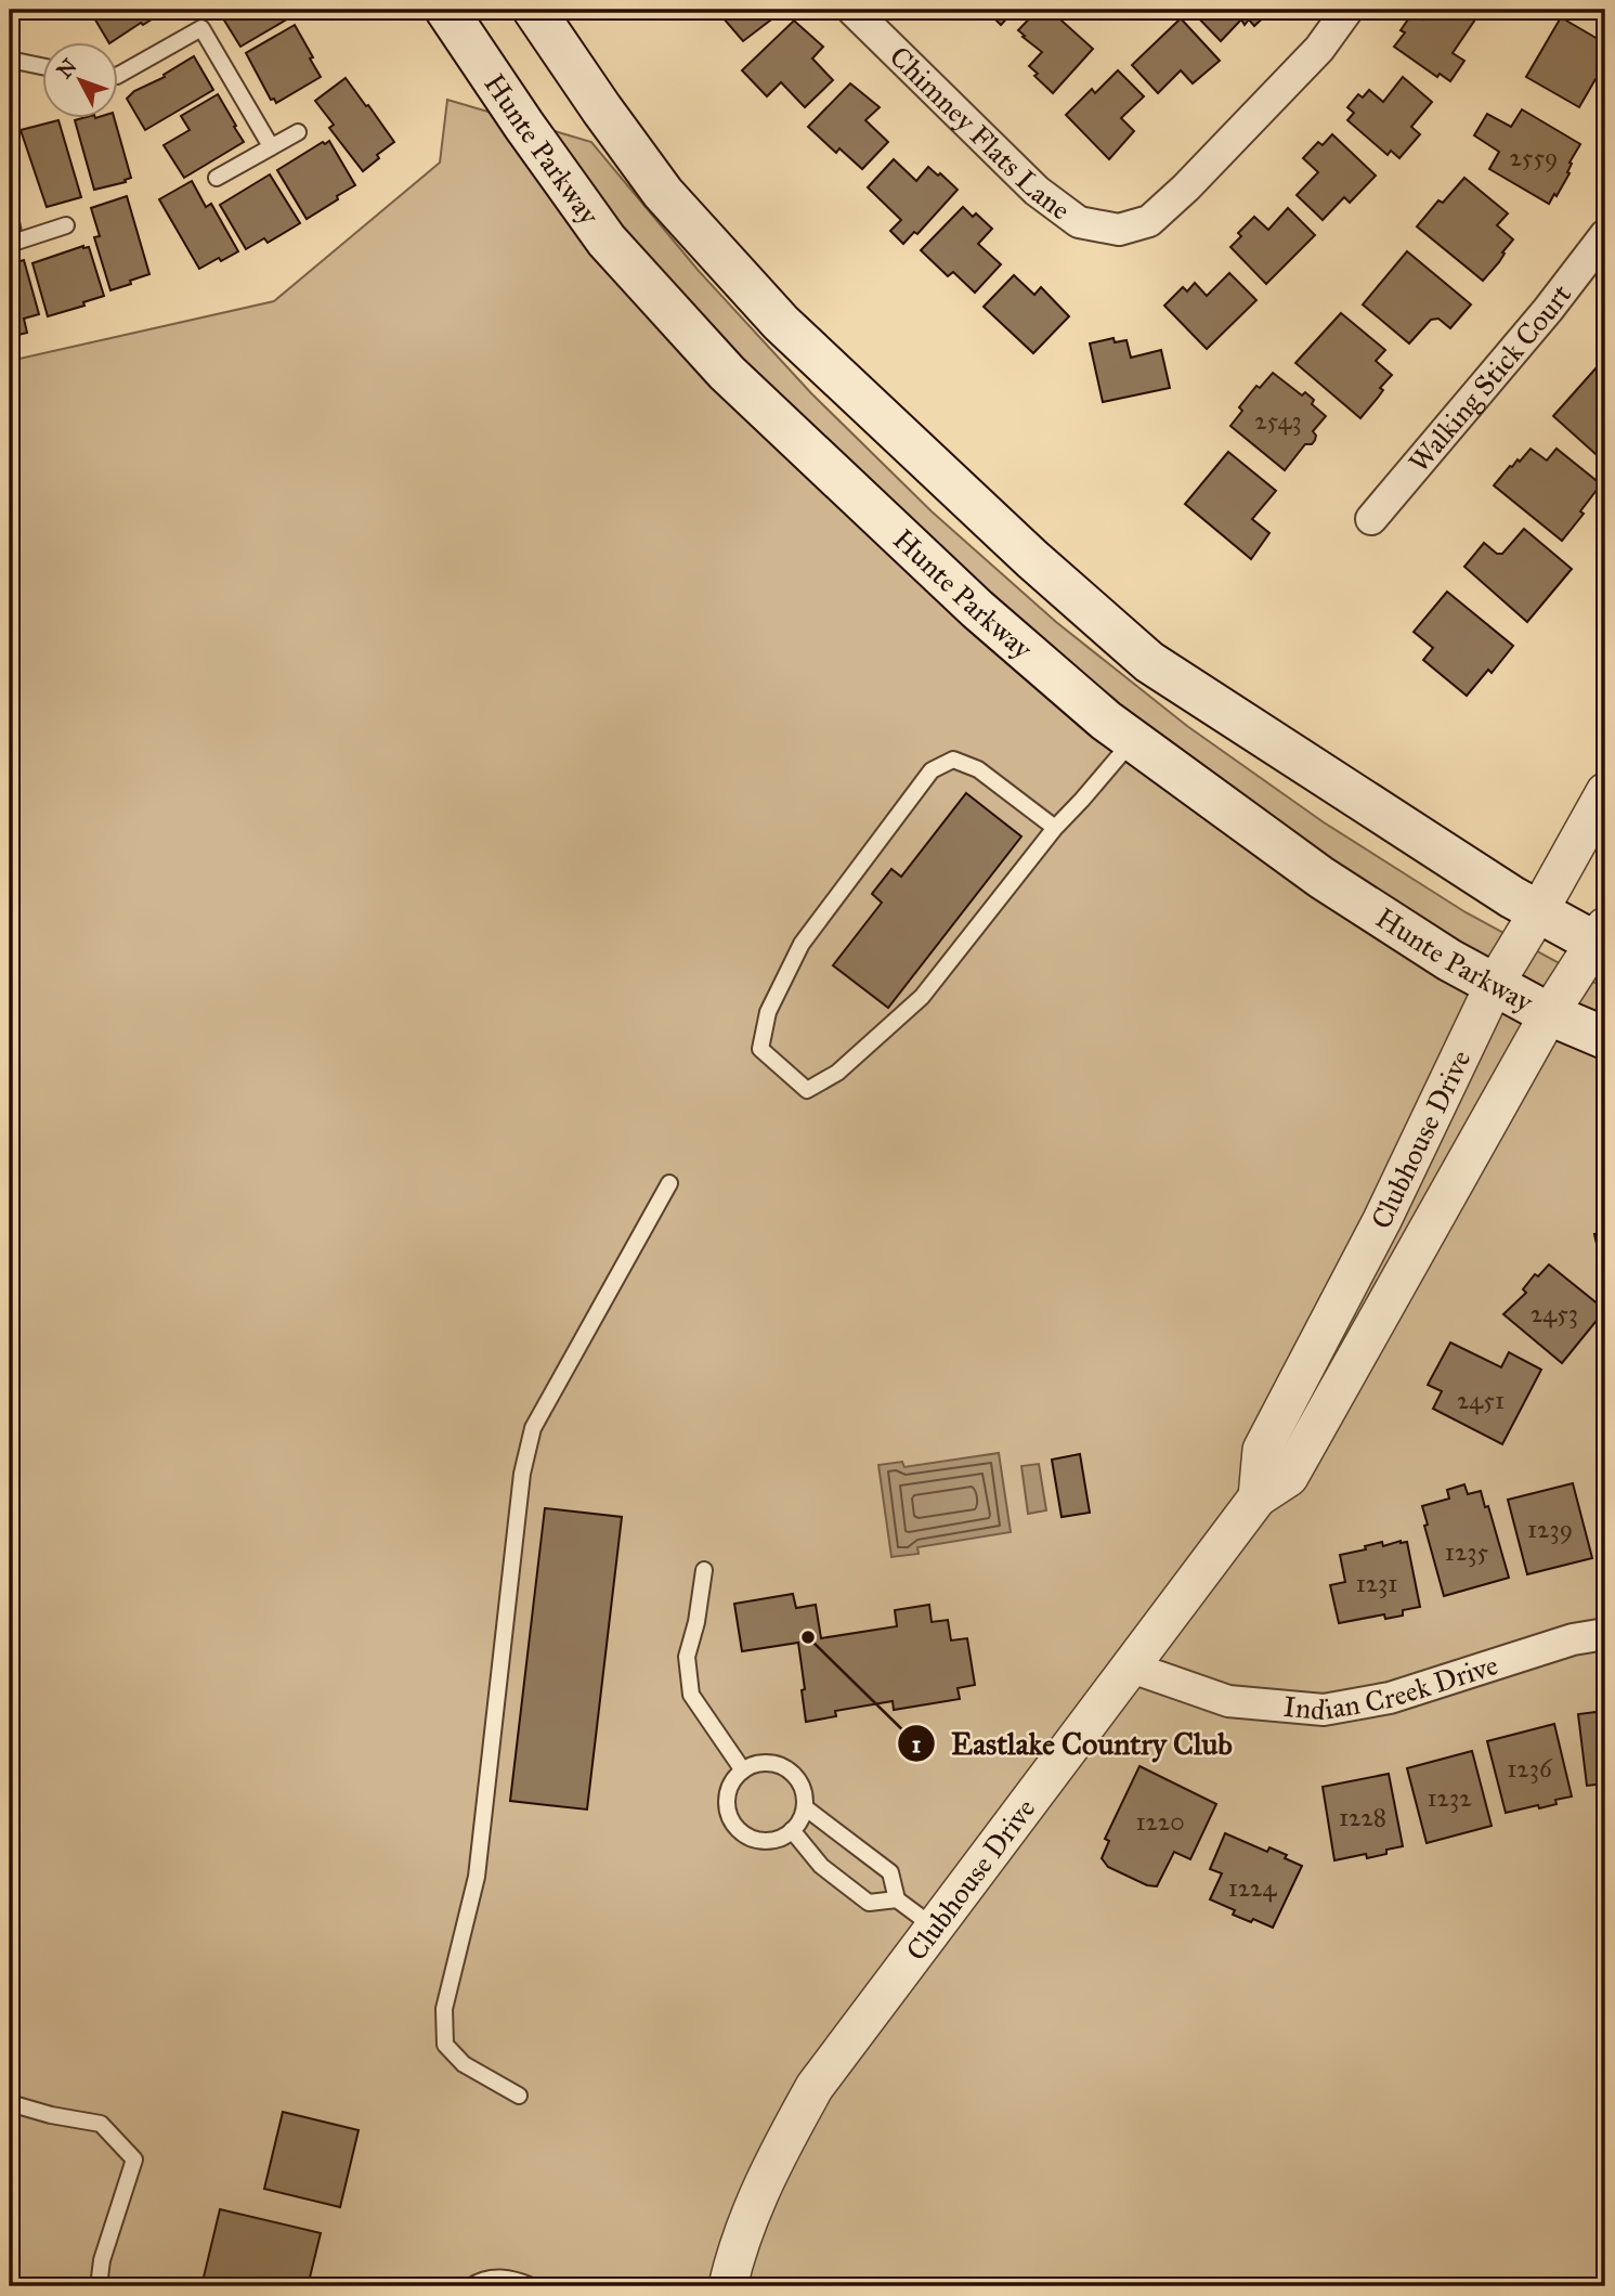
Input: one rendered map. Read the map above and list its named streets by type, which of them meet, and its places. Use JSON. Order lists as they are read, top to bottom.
{
  "streets": {
    "main road": ["Hunte Parkway"],
    "street": [
      "Chimney Flats Lane",
      "Walking Stick Court",
      "Clubhouse Drive",
      "Indian Creek Drive"
    ]
  },
  "crossings": [
    ["Hunte Parkway", "Clubhouse Drive"],
    ["Clubhouse Drive", "Indian Creek Drive"]
  ],
  "places": ["Eastlake Country Club"],
  "house_numbers": [
    "2559",
    "2543",
    "2453",
    "2451",
    "1239",
    "1235",
    "1231",
    "1236",
    "1232",
    "1228",
    "1220",
    "1224"
  ],
  "north": "top left"
}
